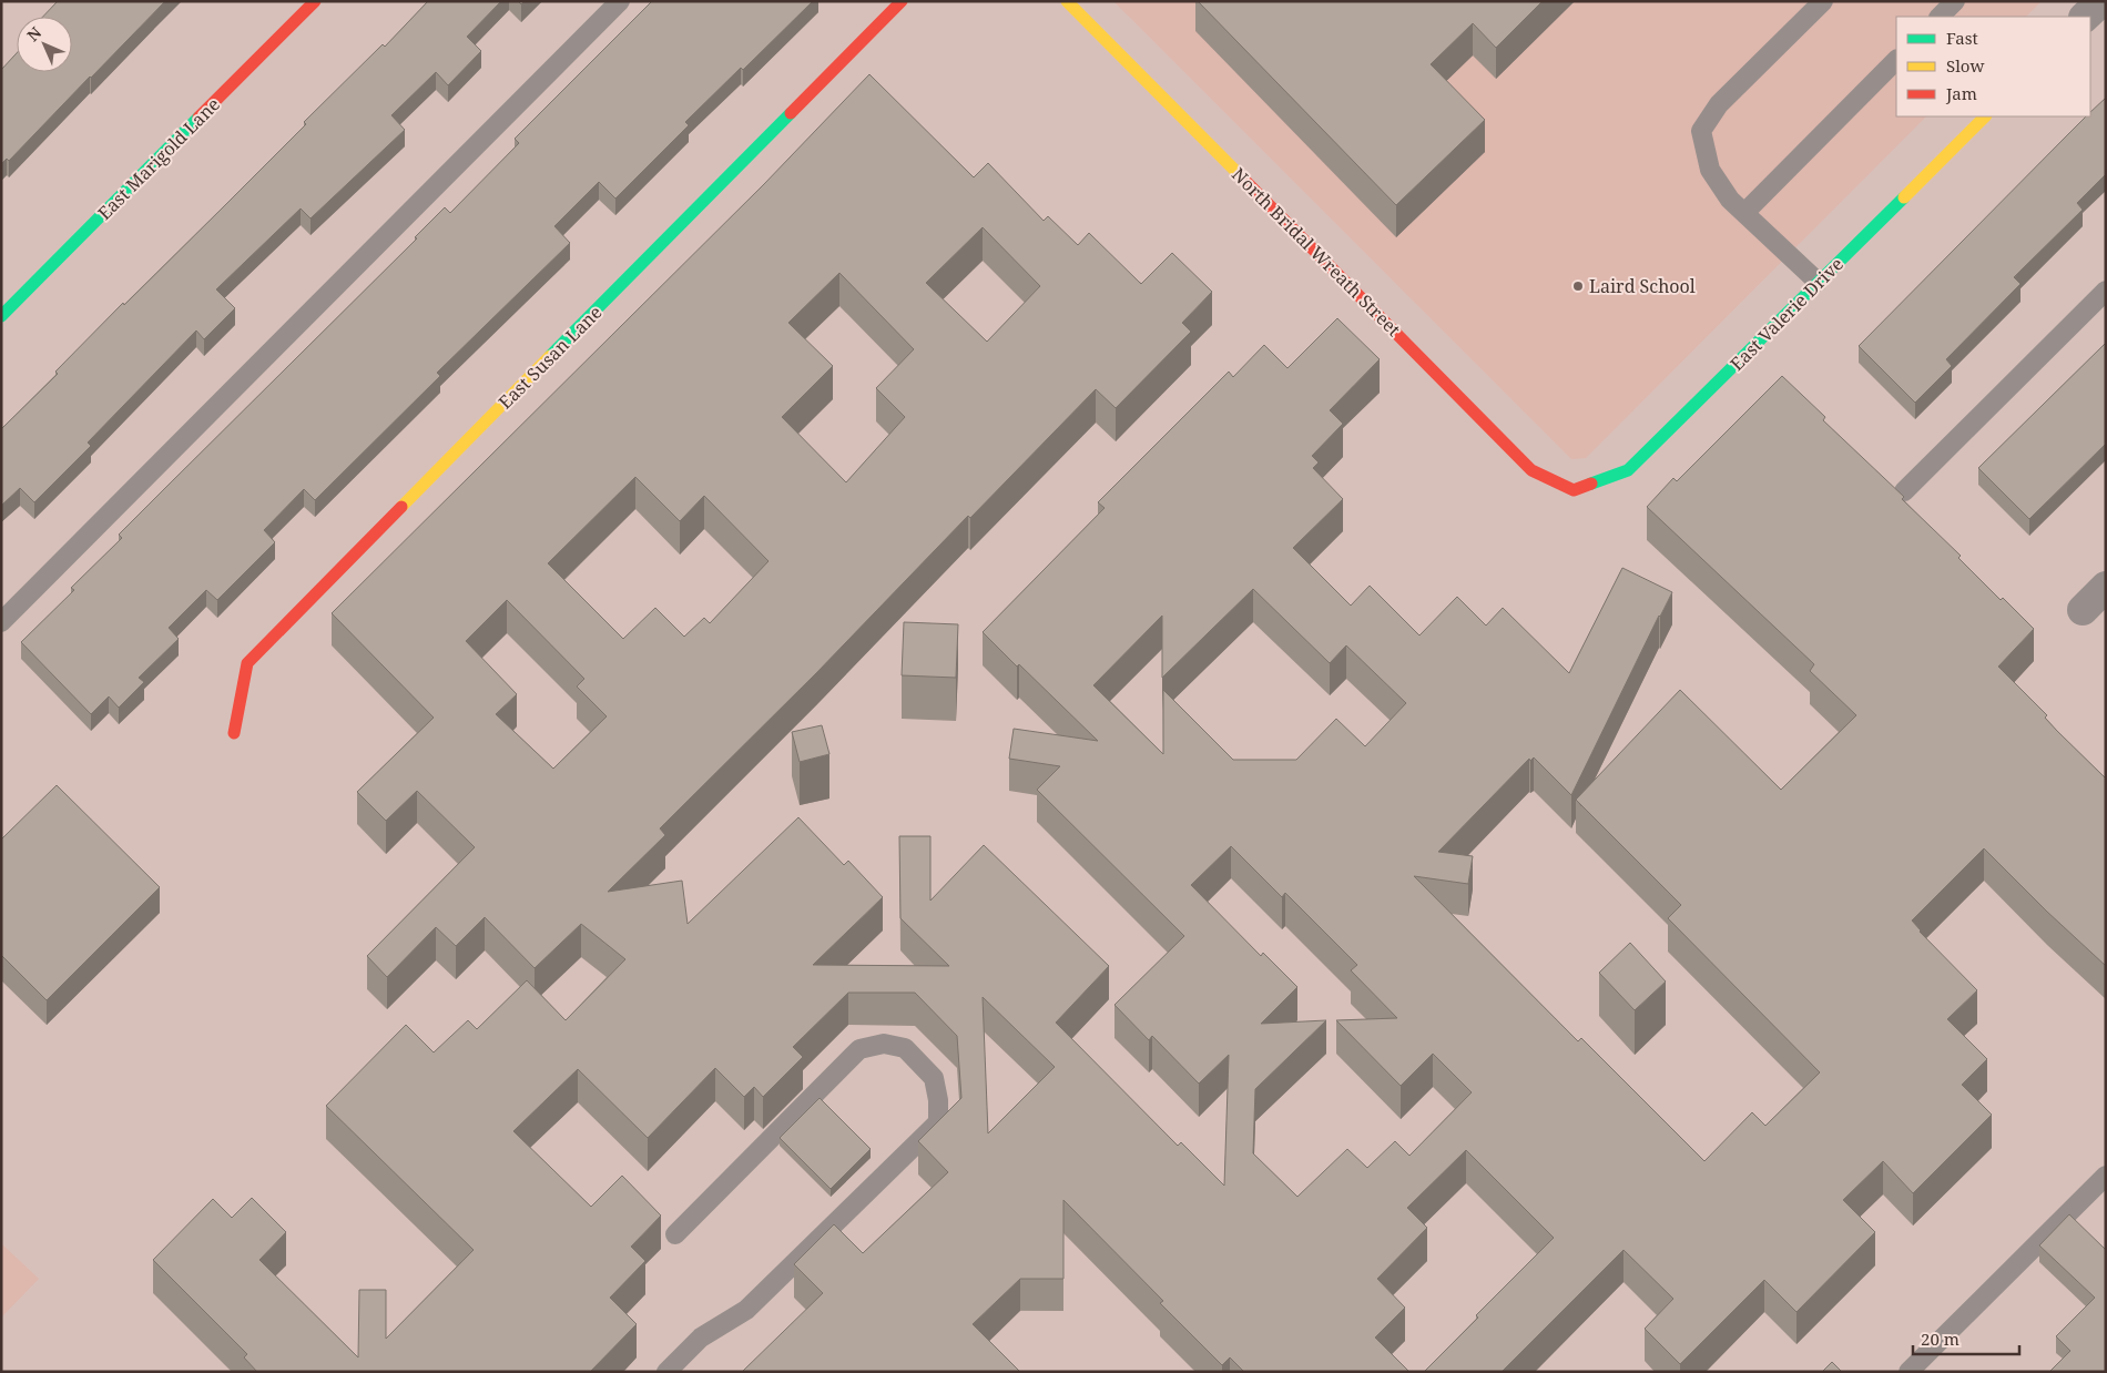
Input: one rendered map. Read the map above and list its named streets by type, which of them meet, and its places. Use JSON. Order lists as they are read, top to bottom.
{
  "streets": {
    "street": [
      "East Marigold Lane",
      "North Bridal Wreath Street",
      "East Valerie Drive",
      "East Susan Lane"
    ]
  },
  "crossings": [
    ["North Bridal Wreath Street", "East Valerie Drive"]
  ],
  "places": ["Laird School"],
  "legend": ["Fast", "Slow", "Jam"],
  "scale_bar": "20 m",
  "north": "top left"
}
